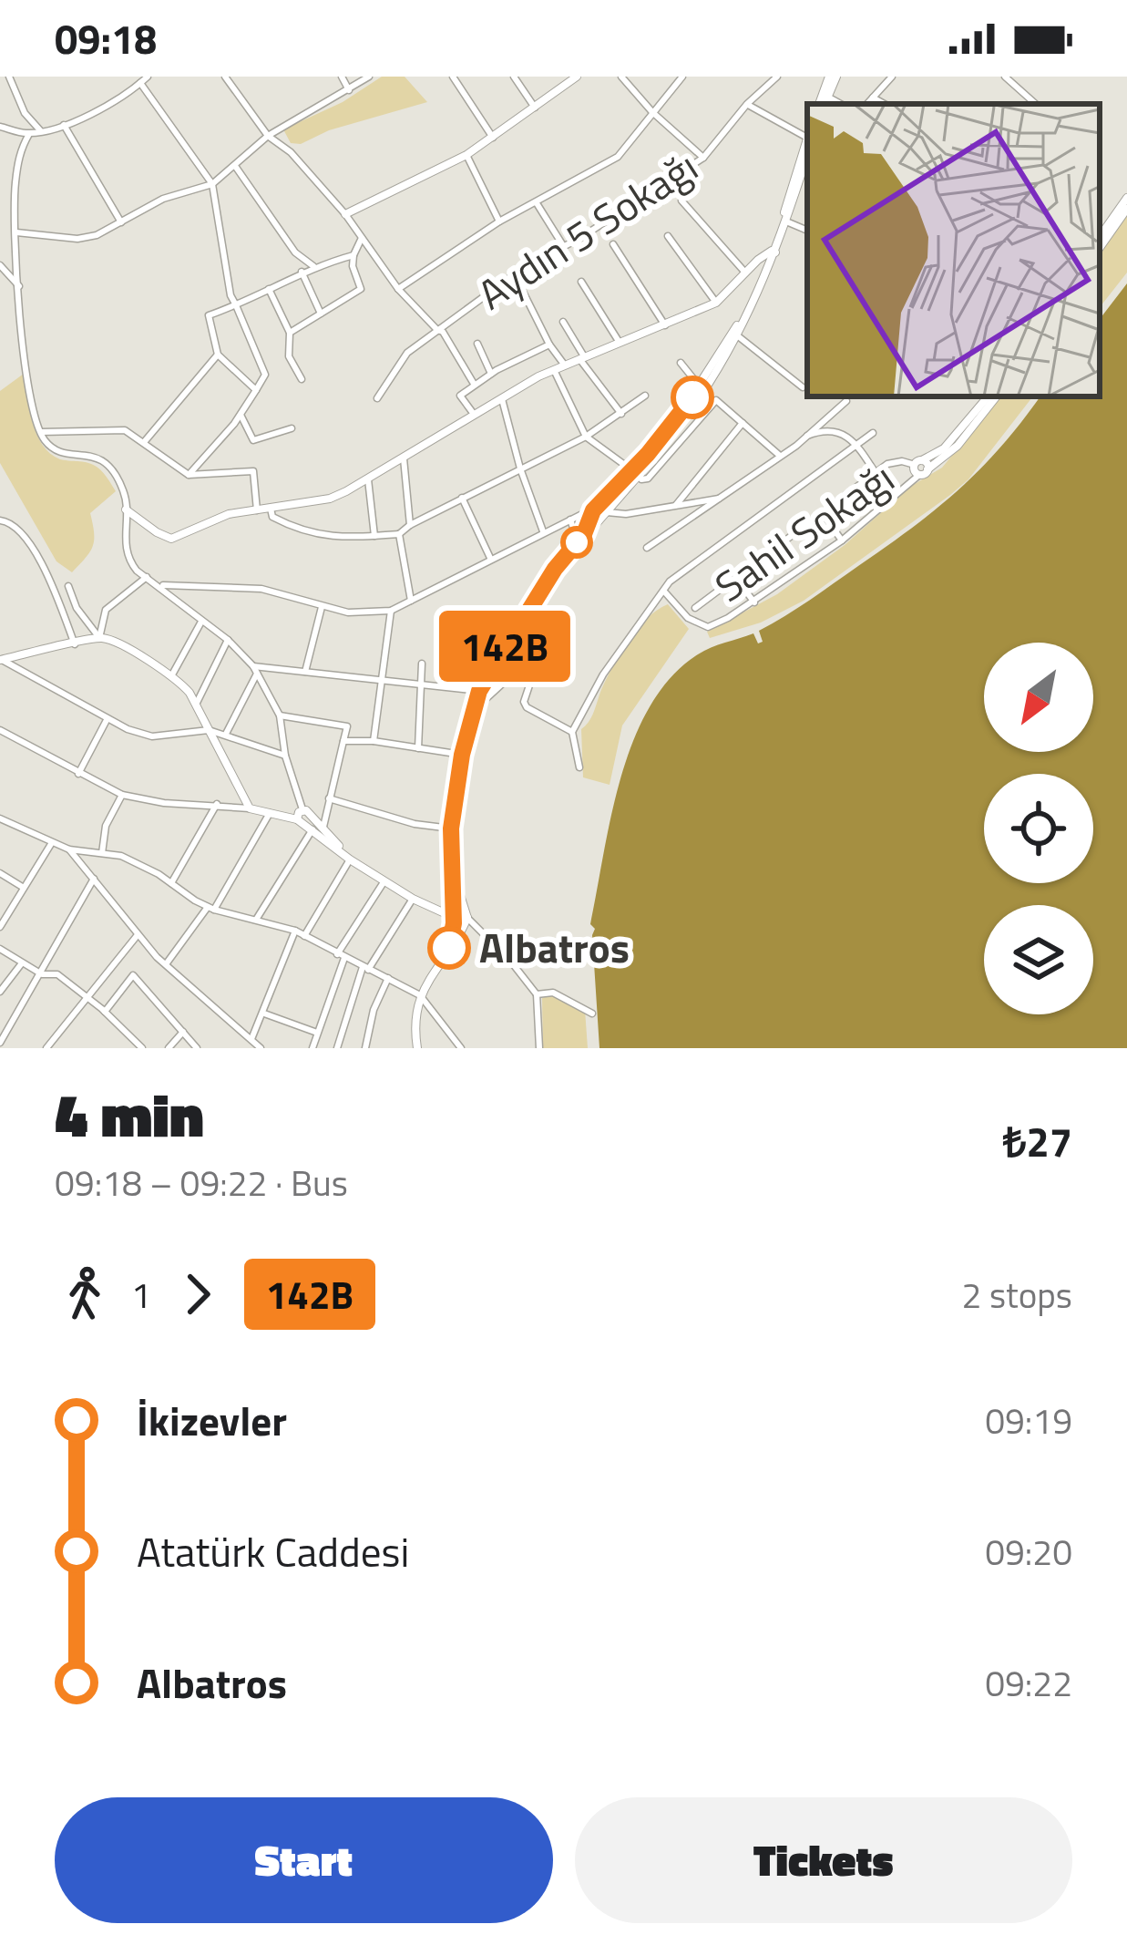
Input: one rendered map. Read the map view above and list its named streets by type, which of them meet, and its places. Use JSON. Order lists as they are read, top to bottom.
{
  "streets": {
    "street": ["Aydın 5 Sokağı", "Sahil Sokağı"]
  },
  "places": ["Albatros"],
  "lines": ["bus line 142B"],
  "north": "bottom left",
  "page": {
    "status": "09:18",
    "on_map": "142B",
    "heading": ["4 min", "09:18 – 09:22 · Bus", "₺27"],
    "legs": ["1", "142B", "2 stops"],
    "list": [
      {
        "name": "İkizevler",
        "value": "09:19"
      },
      {
        "name": "Atatürk Caddesi",
        "value": "09:20"
      },
      {
        "name": "Albatros",
        "value": "09:22"
      }
    ],
    "buttons": ["Start", "Tickets"]
  }
}
